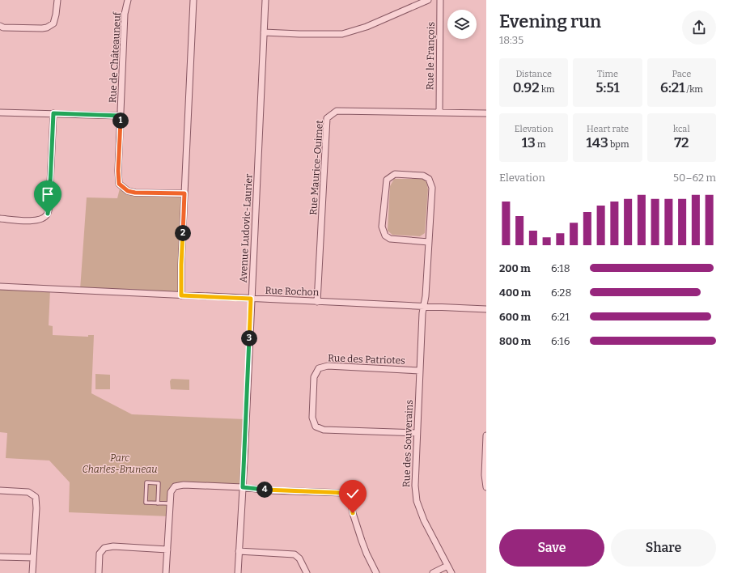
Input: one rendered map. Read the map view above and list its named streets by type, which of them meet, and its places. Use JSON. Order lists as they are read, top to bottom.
{
  "streets": {
    "street": [
      "Rue le François",
      "Rue de Châteauneuf",
      "Rue Maurice-Ouimet",
      "Avenue Ludovic-Laurier",
      "Rue Rochon",
      "Rue des Patriotes",
      "Rue des Souverains"
    ]
  },
  "crossings": [
    ["Rue le François", "Rue Maurice-Ouimet"],
    ["Rue Maurice-Ouimet", "Rue Rochon"],
    ["Avenue Ludovic-Laurier", "Rue Rochon"],
    ["Rue Rochon", "Rue des Souverains"],
    ["Rue des Patriotes", "Rue des Souverains"]
  ],
  "parks": ["Parc Charles-Bruneau"],
  "page": {
    "heading": ["Evening run", "18:35"],
    "stats": [
      ["Distance", "0.92 km"],
      ["Time", "5:51"],
      ["Pace", "6:21 /km"],
      ["Elevation", "13 m"],
      ["Heart rate", "143 bpm"],
      ["kcal", "72"]
    ],
    "pins": [
      "1",
      "2",
      "3",
      "4"
    ],
    "chart": ["Elevation", "50–62 m"],
    "list": [
      {
        "name": "200 m",
        "note": "6:18"
      },
      {
        "name": "400 m",
        "note": "6:28"
      },
      {
        "name": "600 m",
        "note": "6:21"
      },
      {
        "name": "800 m",
        "note": "6:16"
      }
    ],
    "buttons": ["Save", "Share"]
  }
}
